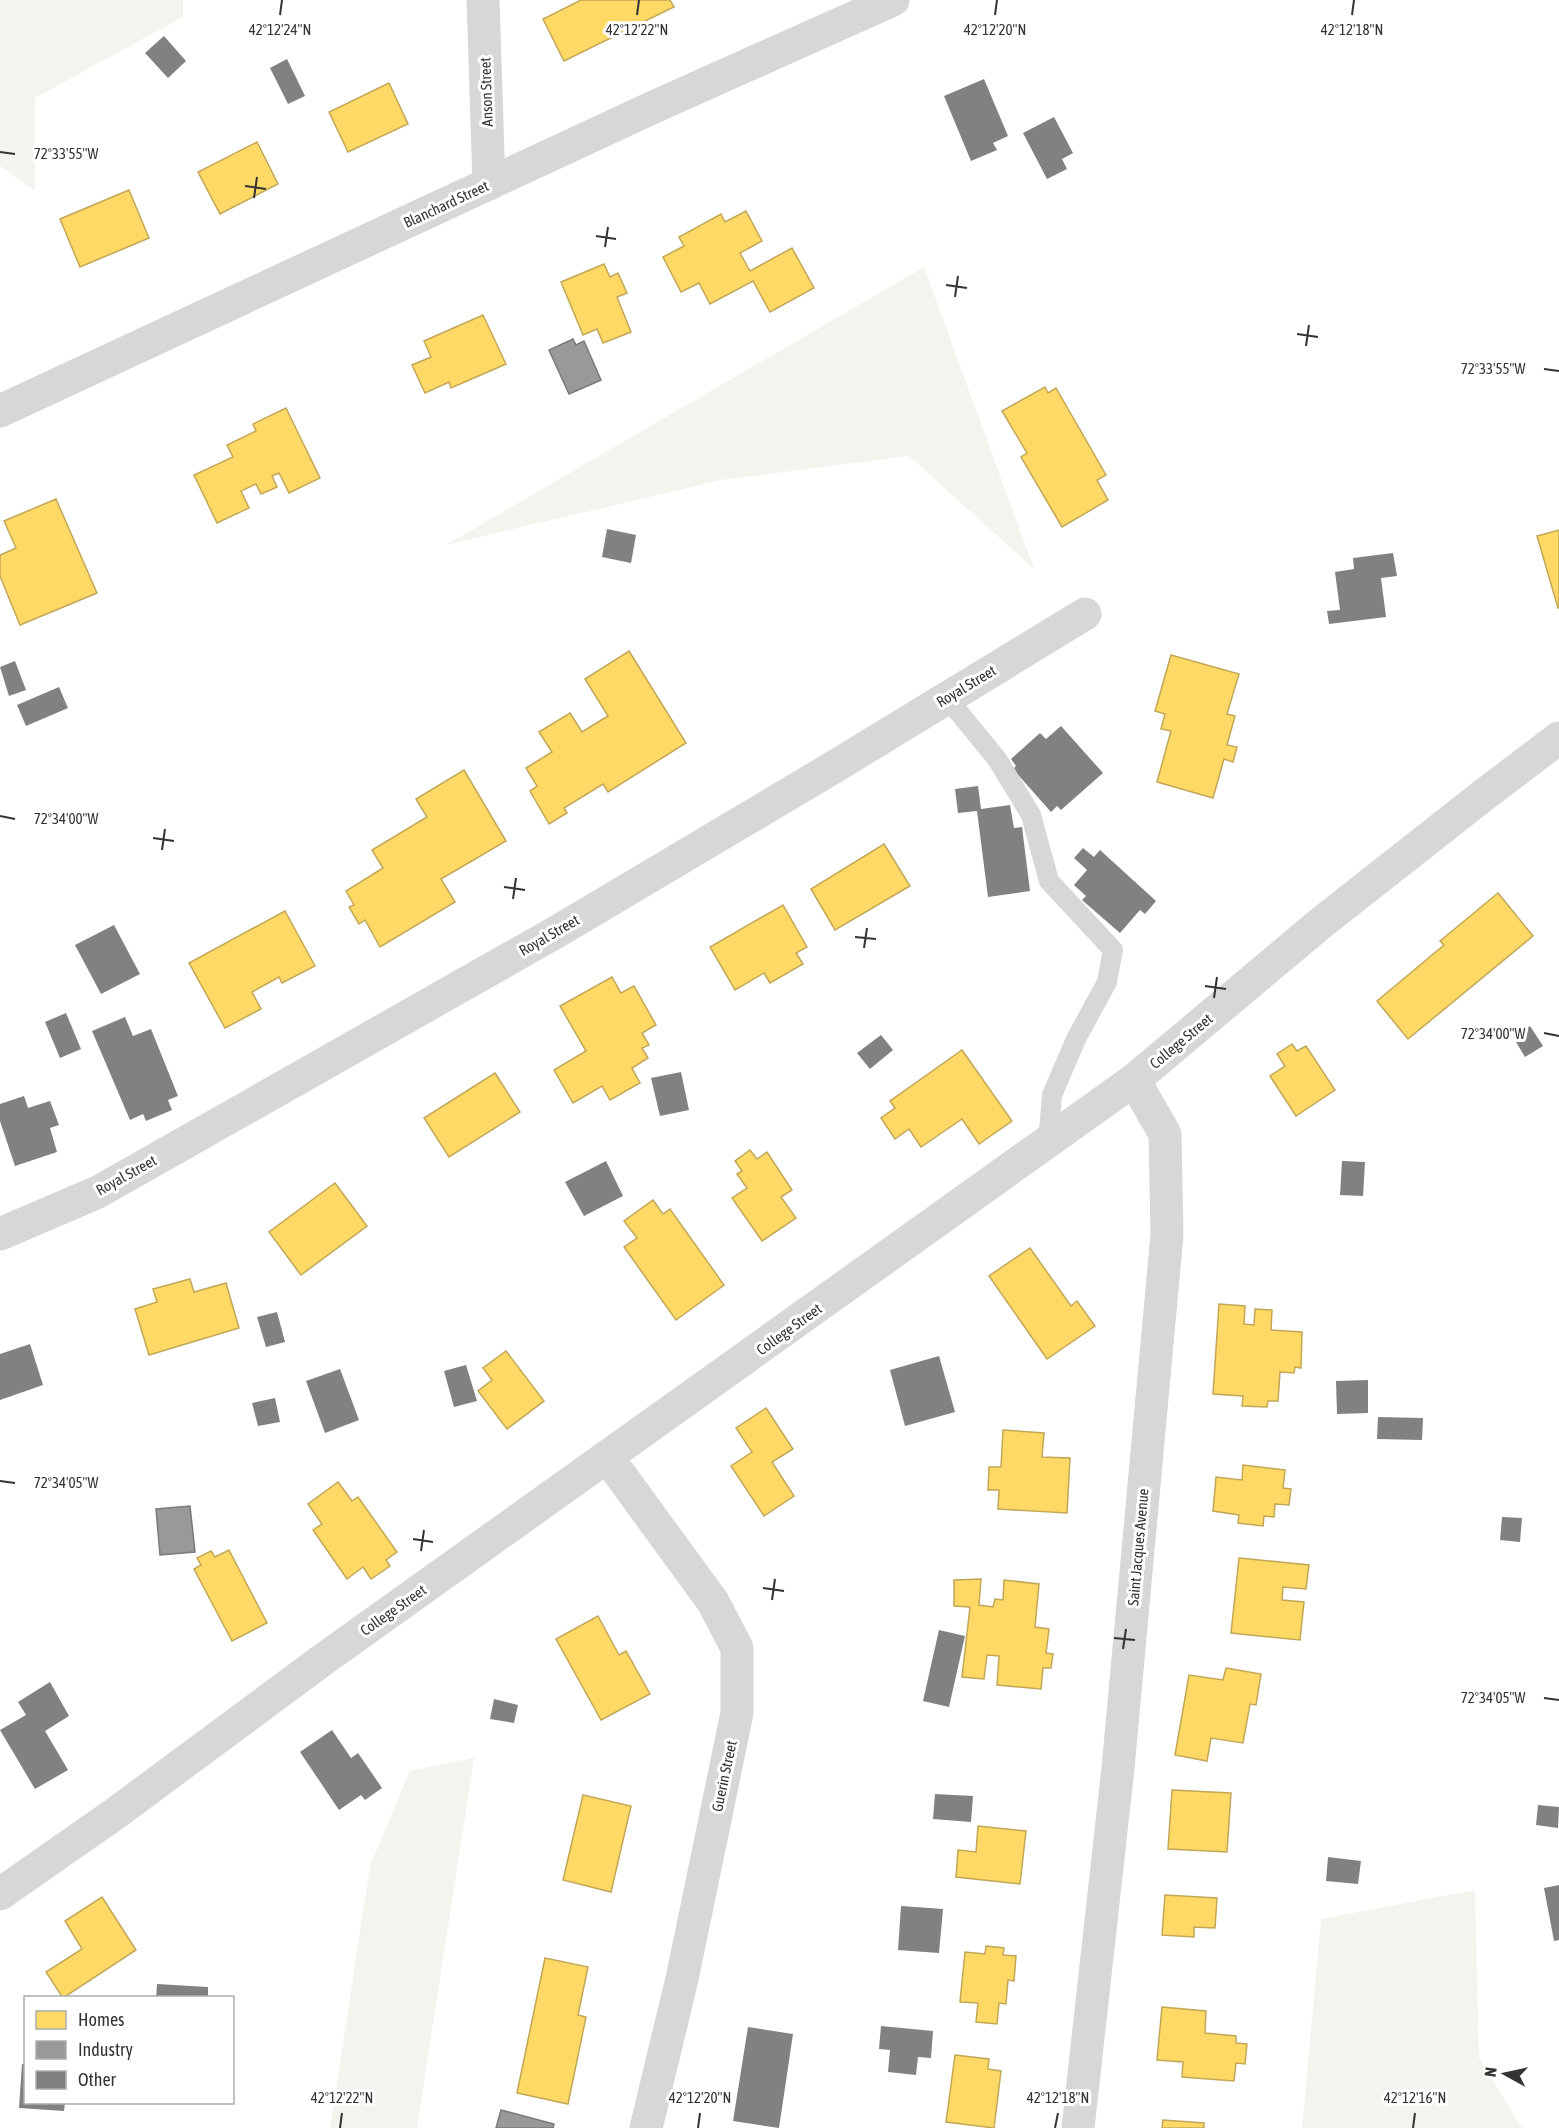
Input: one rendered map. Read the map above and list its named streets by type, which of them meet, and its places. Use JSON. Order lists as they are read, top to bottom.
{
  "streets": {
    "street": [
      "Anson Street",
      "Blanchard Street",
      "Royal Street",
      "College Street",
      "Saint Jacques Avenue",
      "Guerin Street"
    ]
  },
  "crossings": [
    ["Anson Street", "Blanchard Street"],
    ["College Street", "Saint Jacques Avenue"],
    ["College Street", "Guerin Street"]
  ],
  "legend": ["Homes", "Industry", "Other"],
  "north": "left",
  "coordinates": [
    "42°12'24\"N",
    "42°12'22\"N",
    "42°12'20\"N",
    "42°12'18\"N",
    "72°33'55\"W",
    "72°34'00\"W",
    "72°34'05\"W",
    "42°12'16\"N"
  ]
}
